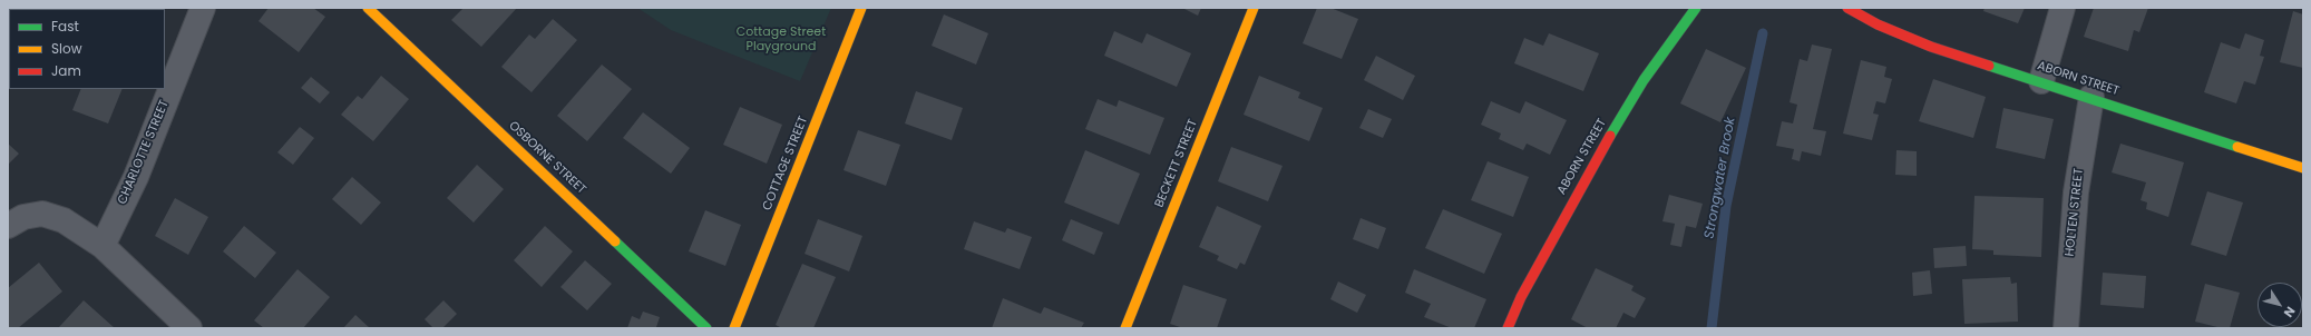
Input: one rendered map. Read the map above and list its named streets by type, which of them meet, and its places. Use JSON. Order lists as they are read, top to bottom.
{
  "streets": {
    "street": [
      "ABORN STREET",
      "CHARLOTTE STREET",
      "OSBORNE STREET",
      "COTTAGE STREET",
      "BECKETT STREET",
      "HOLTEN STREET"
    ]
  },
  "crossings": [
    ["ABORN STREET", "HOLTEN STREET"]
  ],
  "water": ["Strongwater Brook"],
  "parks": ["Cottage Street Playground"],
  "legend": ["Fast", "Slow", "Jam"],
  "north": "bottom right"
}
